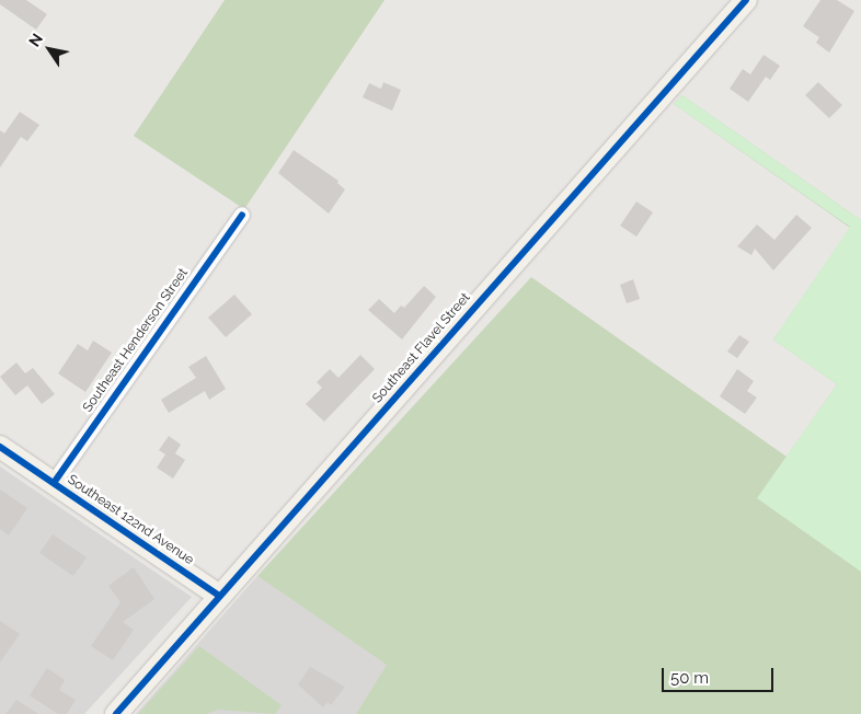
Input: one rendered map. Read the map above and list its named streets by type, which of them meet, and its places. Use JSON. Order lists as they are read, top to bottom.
{
  "streets": {
    "street": ["Southeast Henderson Street", "Southeast Flavel Street", "Southeast 122nd Avenue"]
  },
  "crossings": [
    ["Southeast Henderson Street", "Southeast 122nd Avenue"],
    ["Southeast Flavel Street", "Southeast 122nd Avenue"]
  ],
  "scale_bar": "50 m",
  "north": "top left"
}
